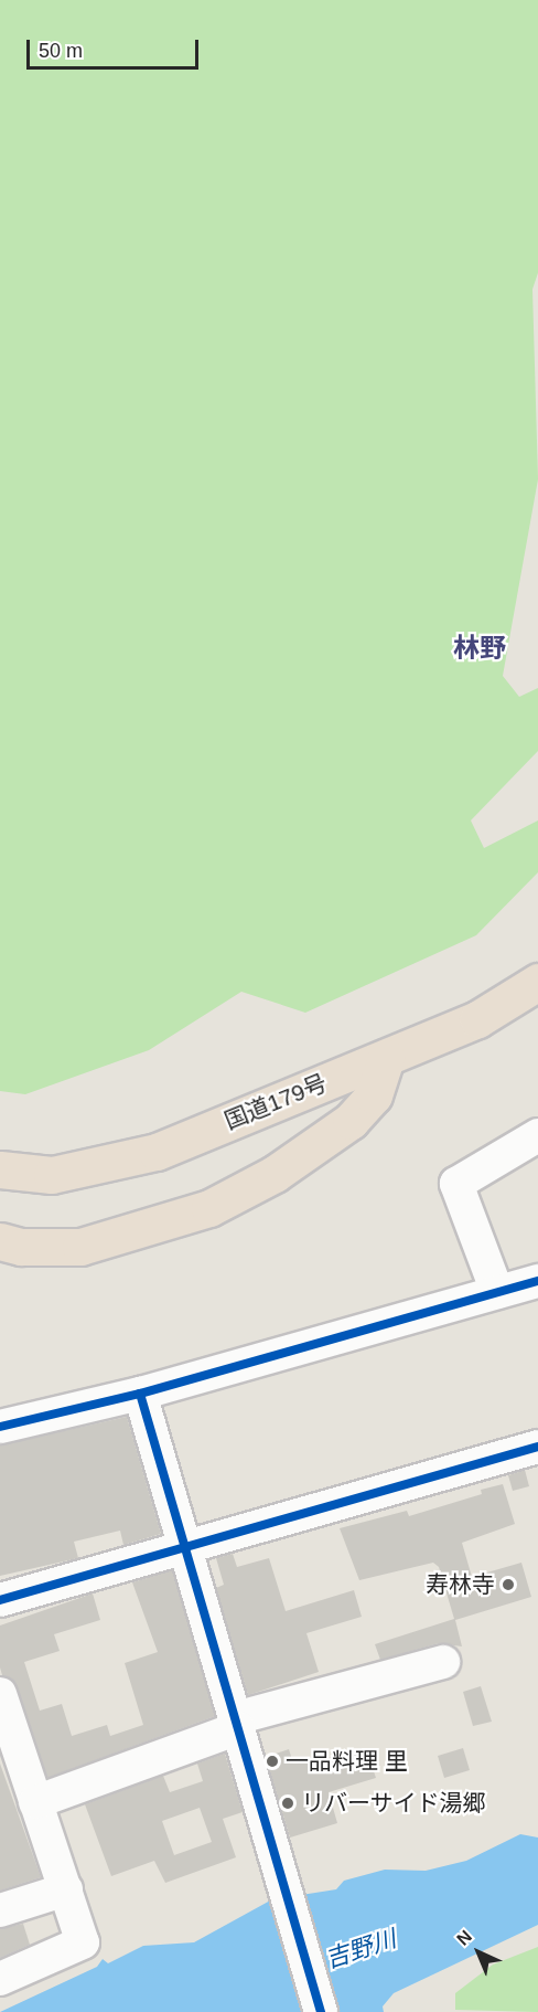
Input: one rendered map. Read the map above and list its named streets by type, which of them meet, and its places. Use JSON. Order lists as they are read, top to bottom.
{
  "streets": {
    "highway": ["国道179号"]
  },
  "districts": ["林野"],
  "water": ["吉野川"],
  "places": ["寿林寺", "一品料理 里", "リバーサイド湯郷"],
  "scale_bar": "50 m",
  "north": "top left"
}
